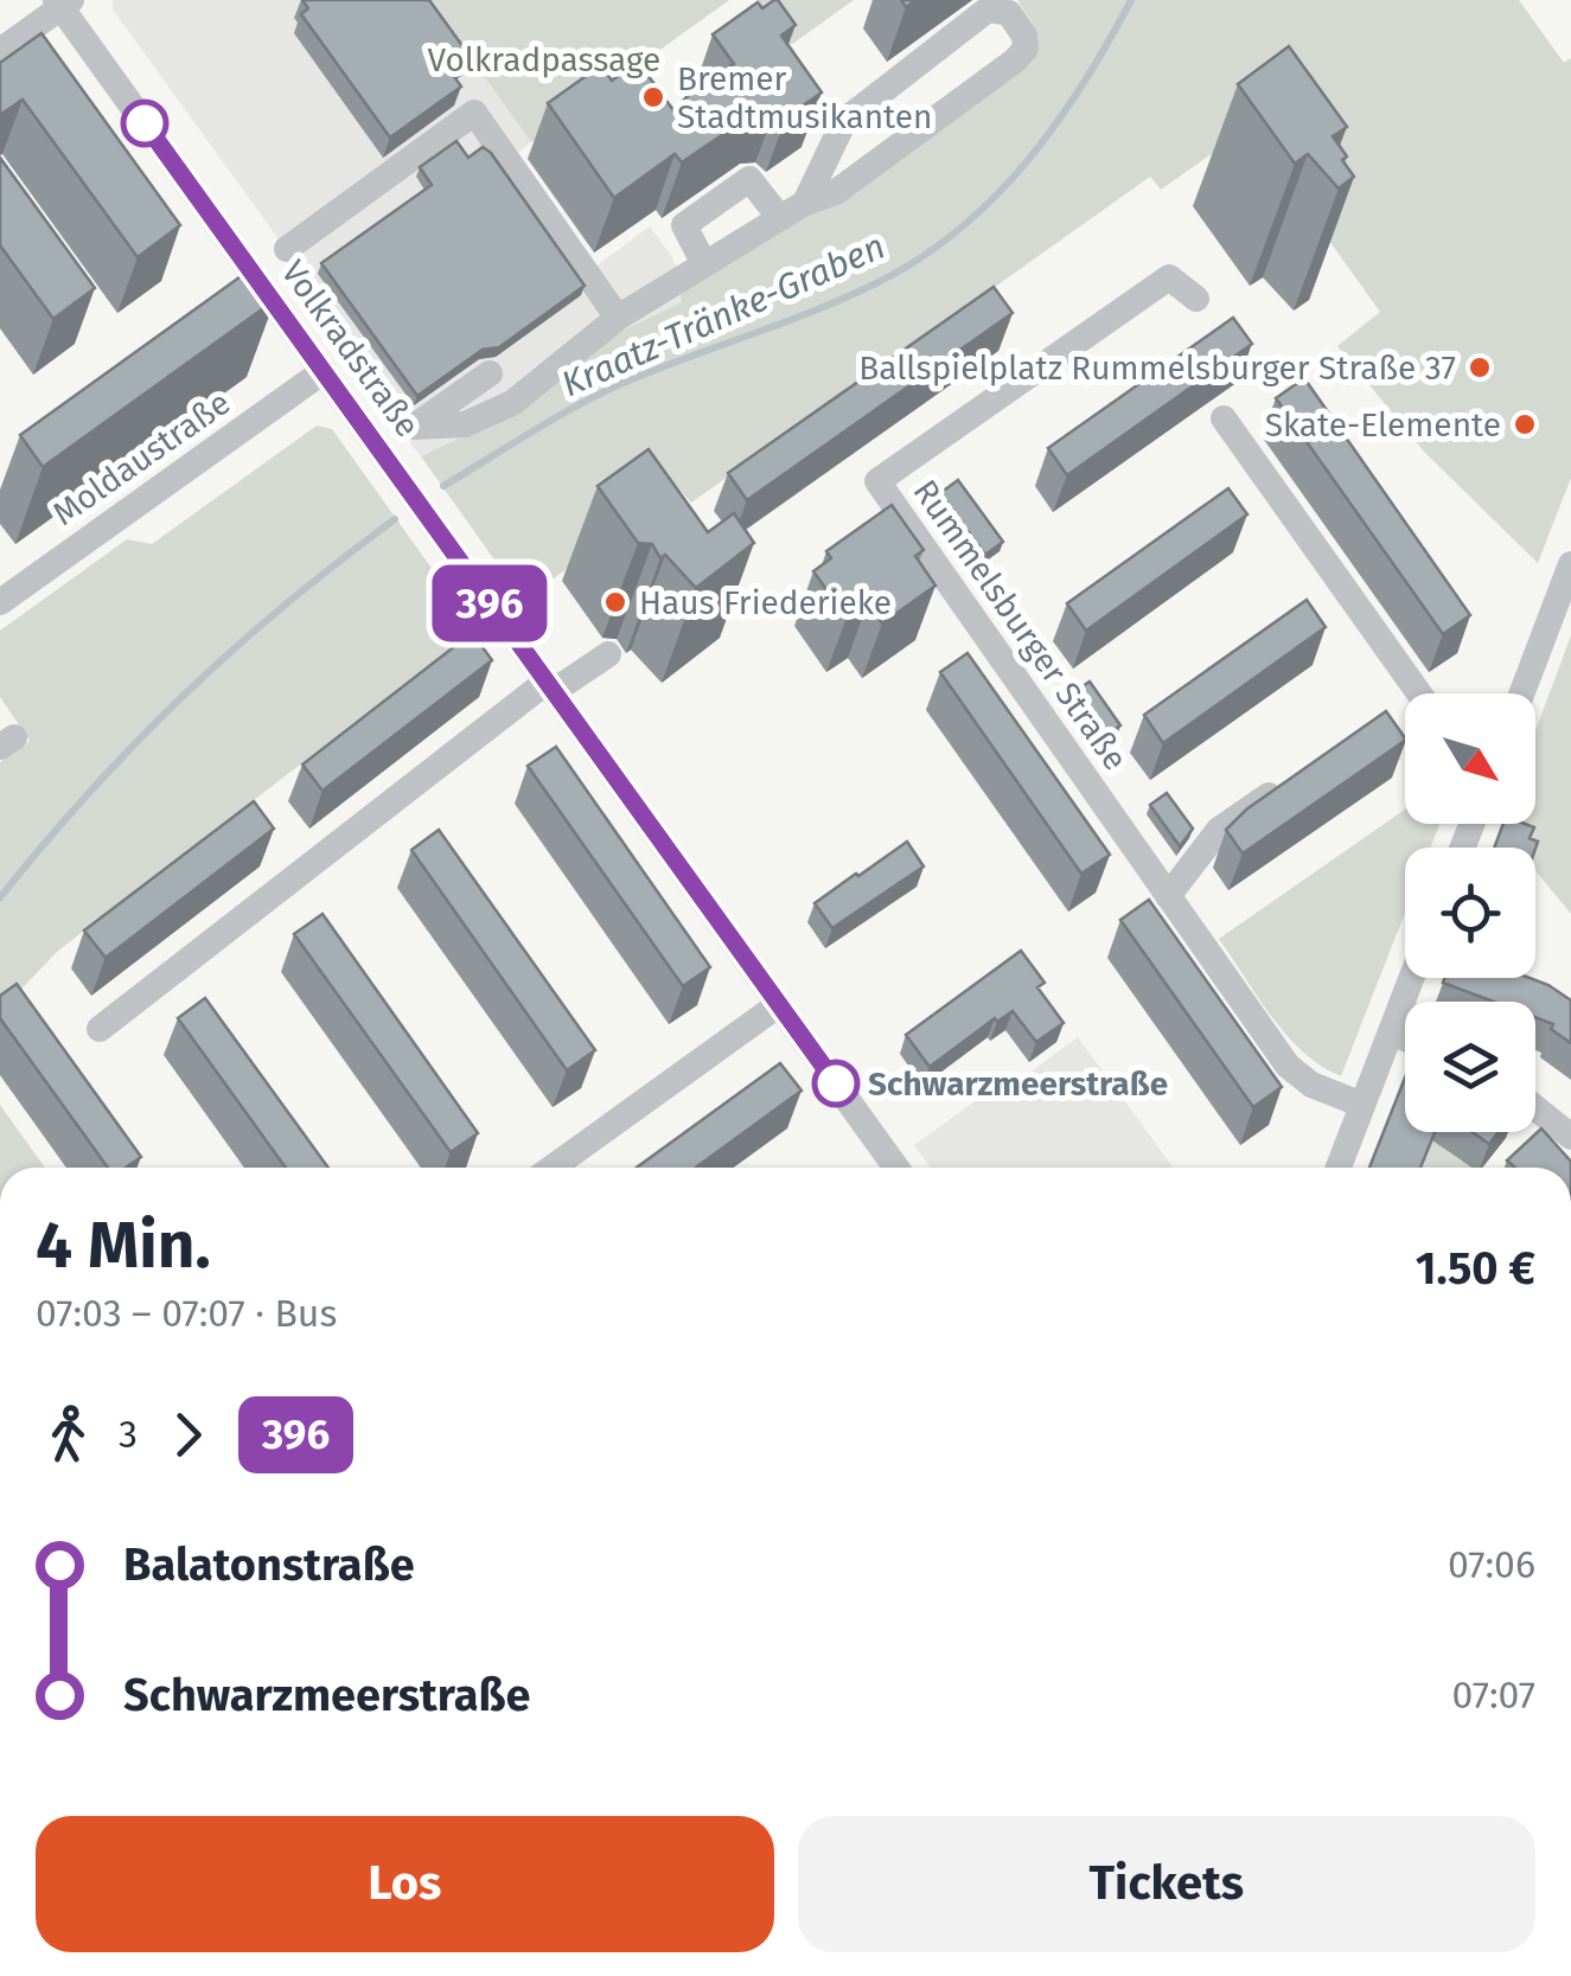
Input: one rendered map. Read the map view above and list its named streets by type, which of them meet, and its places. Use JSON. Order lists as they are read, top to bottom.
{
  "streets": {
    "street": ["Volkradstraße", "Moldaustraße", "Rummelsburger Straße"]
  },
  "crossings": [
    ["Volkradstraße", "Moldaustraße"]
  ],
  "water": ["Kraatz-Tränke-Graben"],
  "parks": ["Volkradpassage"],
  "places": [
    "Bremer Stadtmusikanten",
    "Ballspielplatz Rummelsburger Straße 37",
    "Skate-Elemente",
    "Haus Friederieke",
    "Schwarzmeerstraße"
  ],
  "lines": ["bus line 396"],
  "north": "bottom right",
  "page": {
    "on_map": "396",
    "heading": ["4 Min.", "07:03 – 07:07 · Bus", "1.50 €"],
    "legs": ["3", "396"],
    "list": [
      {
        "name": "Balatonstraße",
        "value": "07:06"
      },
      {
        "name": "Schwarzmeerstraße",
        "value": "07:07"
      }
    ],
    "buttons": ["Los", "Tickets"]
  }
}
